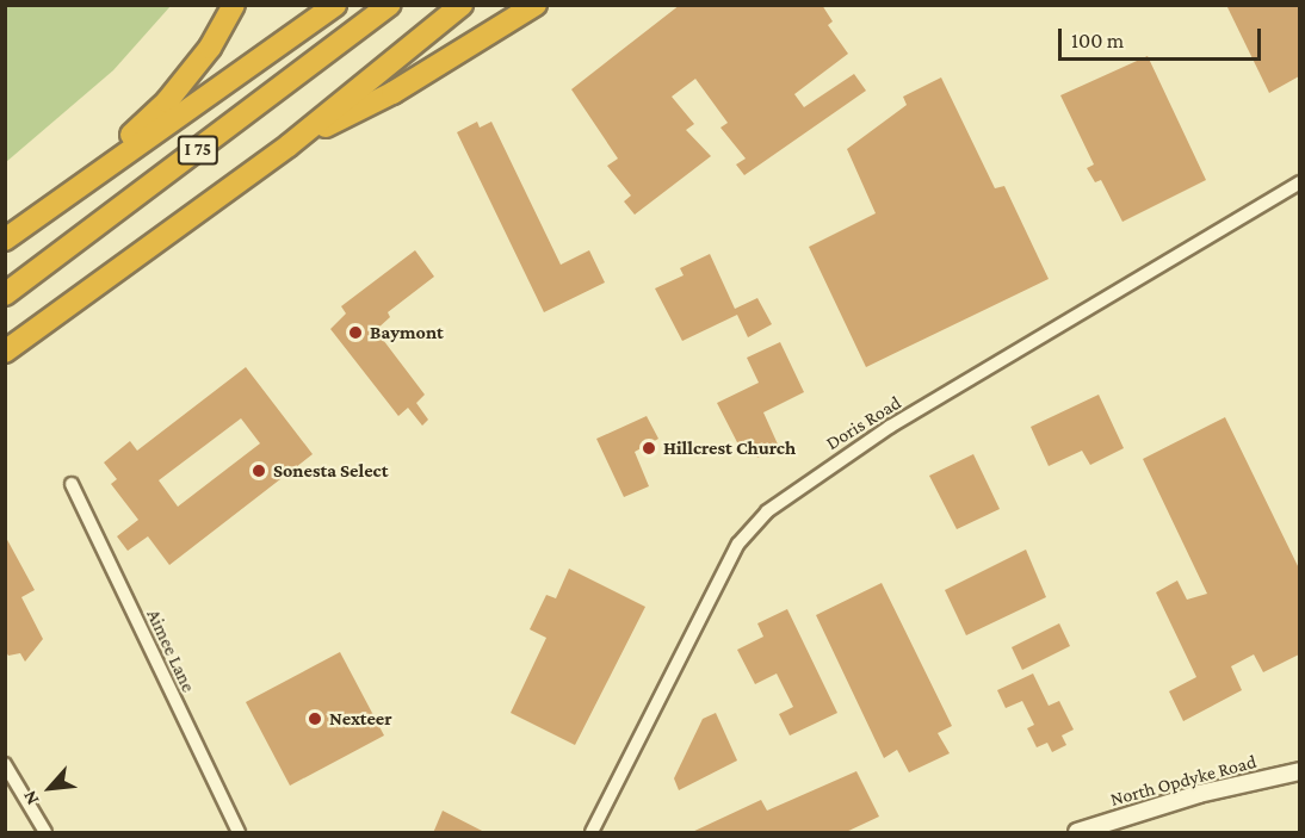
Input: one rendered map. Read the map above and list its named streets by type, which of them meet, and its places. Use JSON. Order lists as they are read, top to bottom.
{
  "streets": {
    "highway": ["I 75"],
    "main road": ["North Opdyke Road"],
    "street": ["Doris Road", "Aimee Lane"]
  },
  "places": [
    "Baymont",
    "Hillcrest Church",
    "Sonesta Select",
    "Nexteer"
  ],
  "scale_bar": "100 m",
  "north": "bottom left"
}
